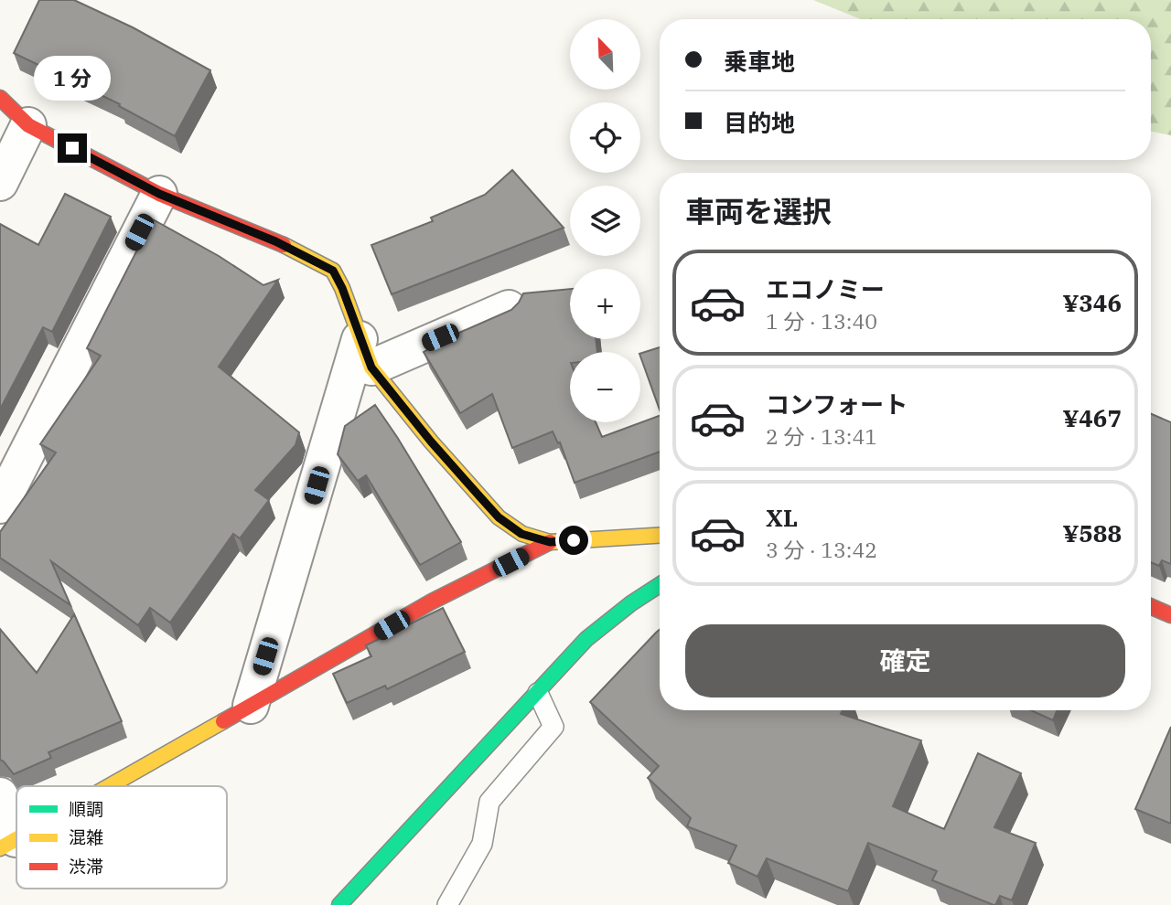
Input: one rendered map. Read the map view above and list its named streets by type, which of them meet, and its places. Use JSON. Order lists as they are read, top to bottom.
{
  "legend": ["順調", "混雑", "渋滞"],
  "north": "top left",
  "page": {
    "map_buttons": ["+", "−"],
    "banner": ["乗車地", "目的地"],
    "bubble": "1 分",
    "heading": "車両を選択",
    "list": [
      {
        "name": "エコノミー",
        "note": "1 分 · 13:40",
        "value": "¥346"
      },
      {
        "name": "コンフォート",
        "note": "2 分 · 13:41",
        "value": "¥467"
      },
      {
        "name": "XL",
        "note": "3 分 · 13:42",
        "value": "¥588"
      }
    ],
    "buttons": "確定"
  }
}
